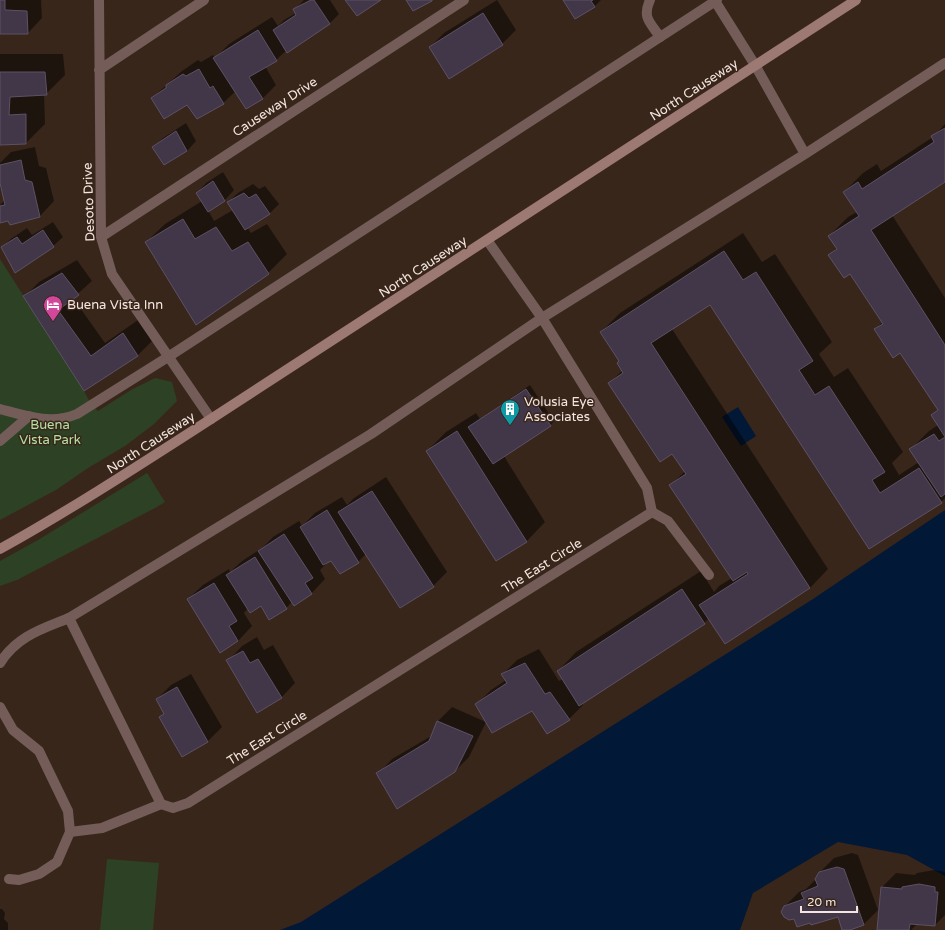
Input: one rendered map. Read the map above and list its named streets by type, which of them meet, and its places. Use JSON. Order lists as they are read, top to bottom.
{
  "streets": {
    "main road": ["North Causeway"],
    "street": ["Causeway Drive", "Desoto Drive", "The East Circle"]
  },
  "crossings": [
    ["North Causeway", "Desoto Drive"],
    ["Causeway Drive", "Desoto Drive"]
  ],
  "parks": ["Buena Vista Park"],
  "places": {
    "hotel": ["Buena Vista Inn"],
    "building": ["Volusia Eye Associates"]
  },
  "scale_bar": "20 m"
}
